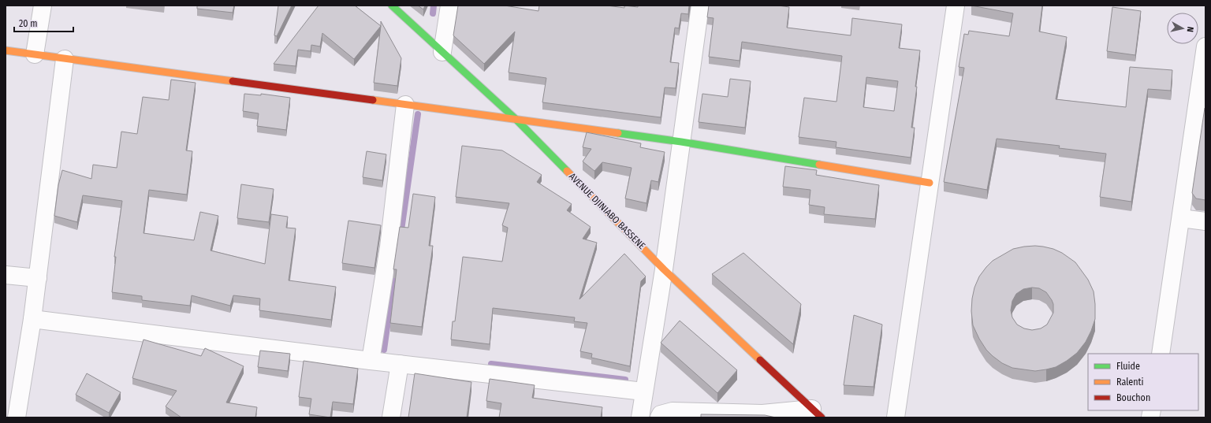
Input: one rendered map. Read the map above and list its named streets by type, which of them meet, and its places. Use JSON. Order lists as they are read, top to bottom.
{
  "streets": {
    "street": ["AVENUE DJINIABO BASSENE"]
  },
  "legend": ["Fluide", "Ralenti", "Bouchon"],
  "scale_bar": "20 m",
  "north": "right"
}
